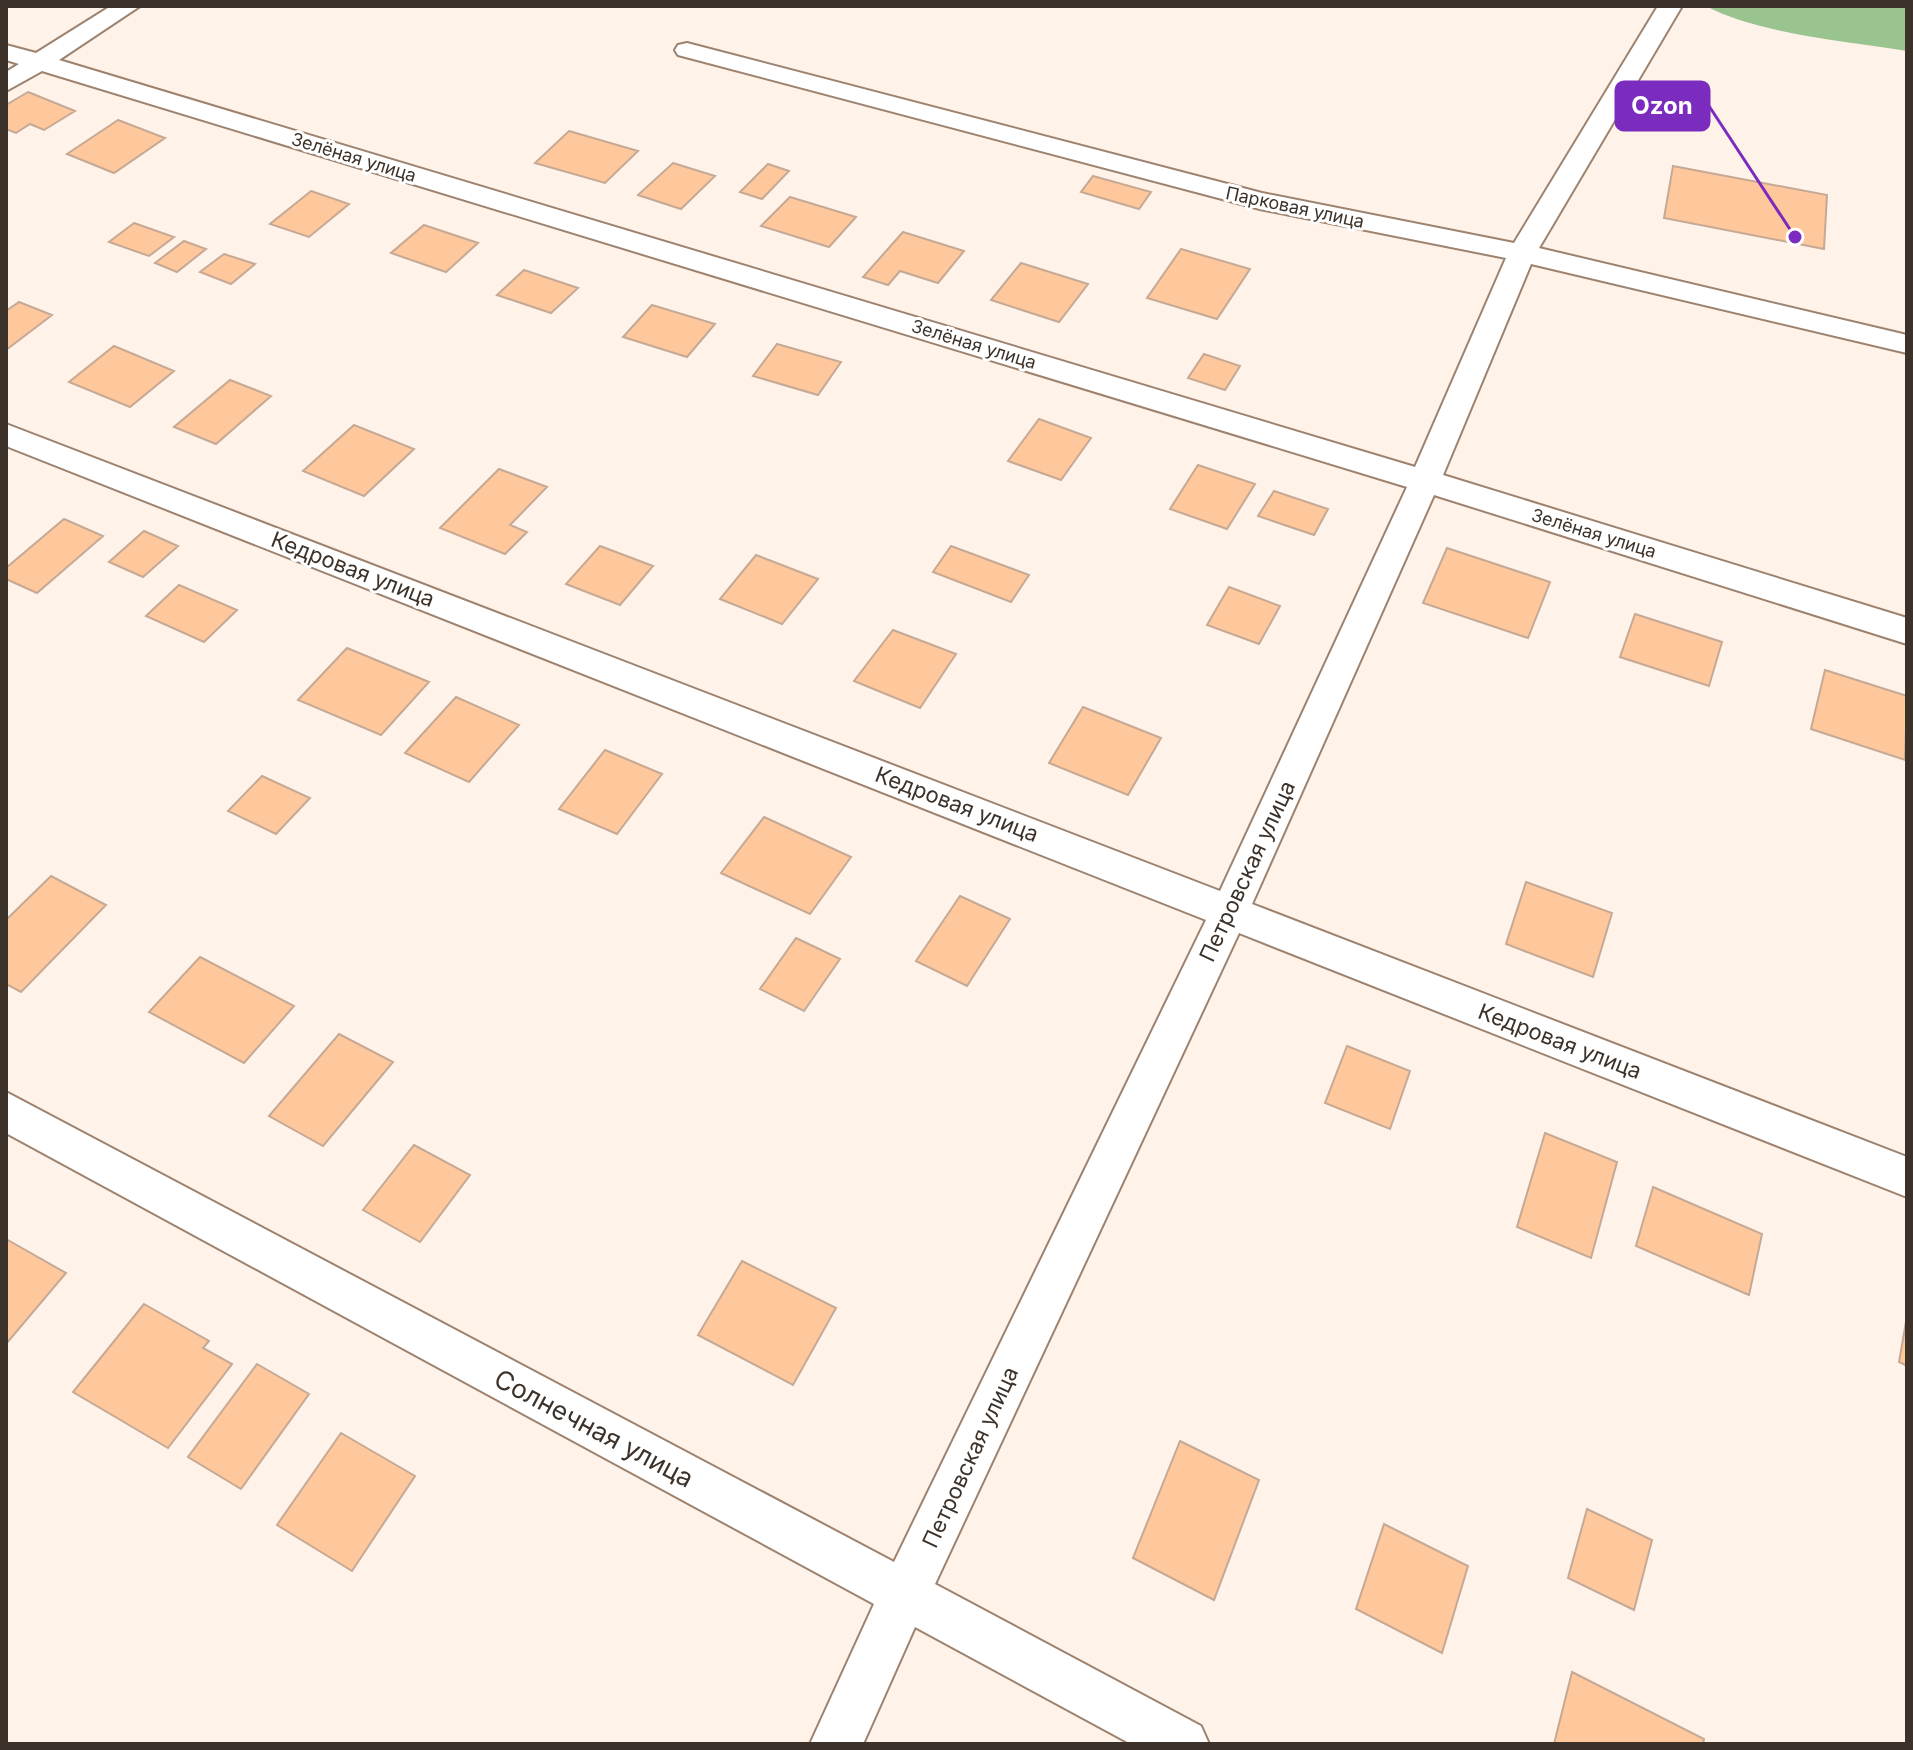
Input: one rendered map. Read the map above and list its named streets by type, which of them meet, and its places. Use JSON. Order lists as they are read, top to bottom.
{
  "streets": {
    "street": [
      "Зелёная улица",
      "Парковая улица",
      "Кедровая улица",
      "Петровская улица",
      "Солнечная улица"
    ]
  },
  "crossings": [
    ["Зелёная улица", "Петровская улица"],
    ["Парковая улица", "Петровская улица"],
    ["Кедровая улица", "Петровская улица"],
    ["Петровская улица", "Солнечная улица"]
  ],
  "places": ["Ozon"]
}
